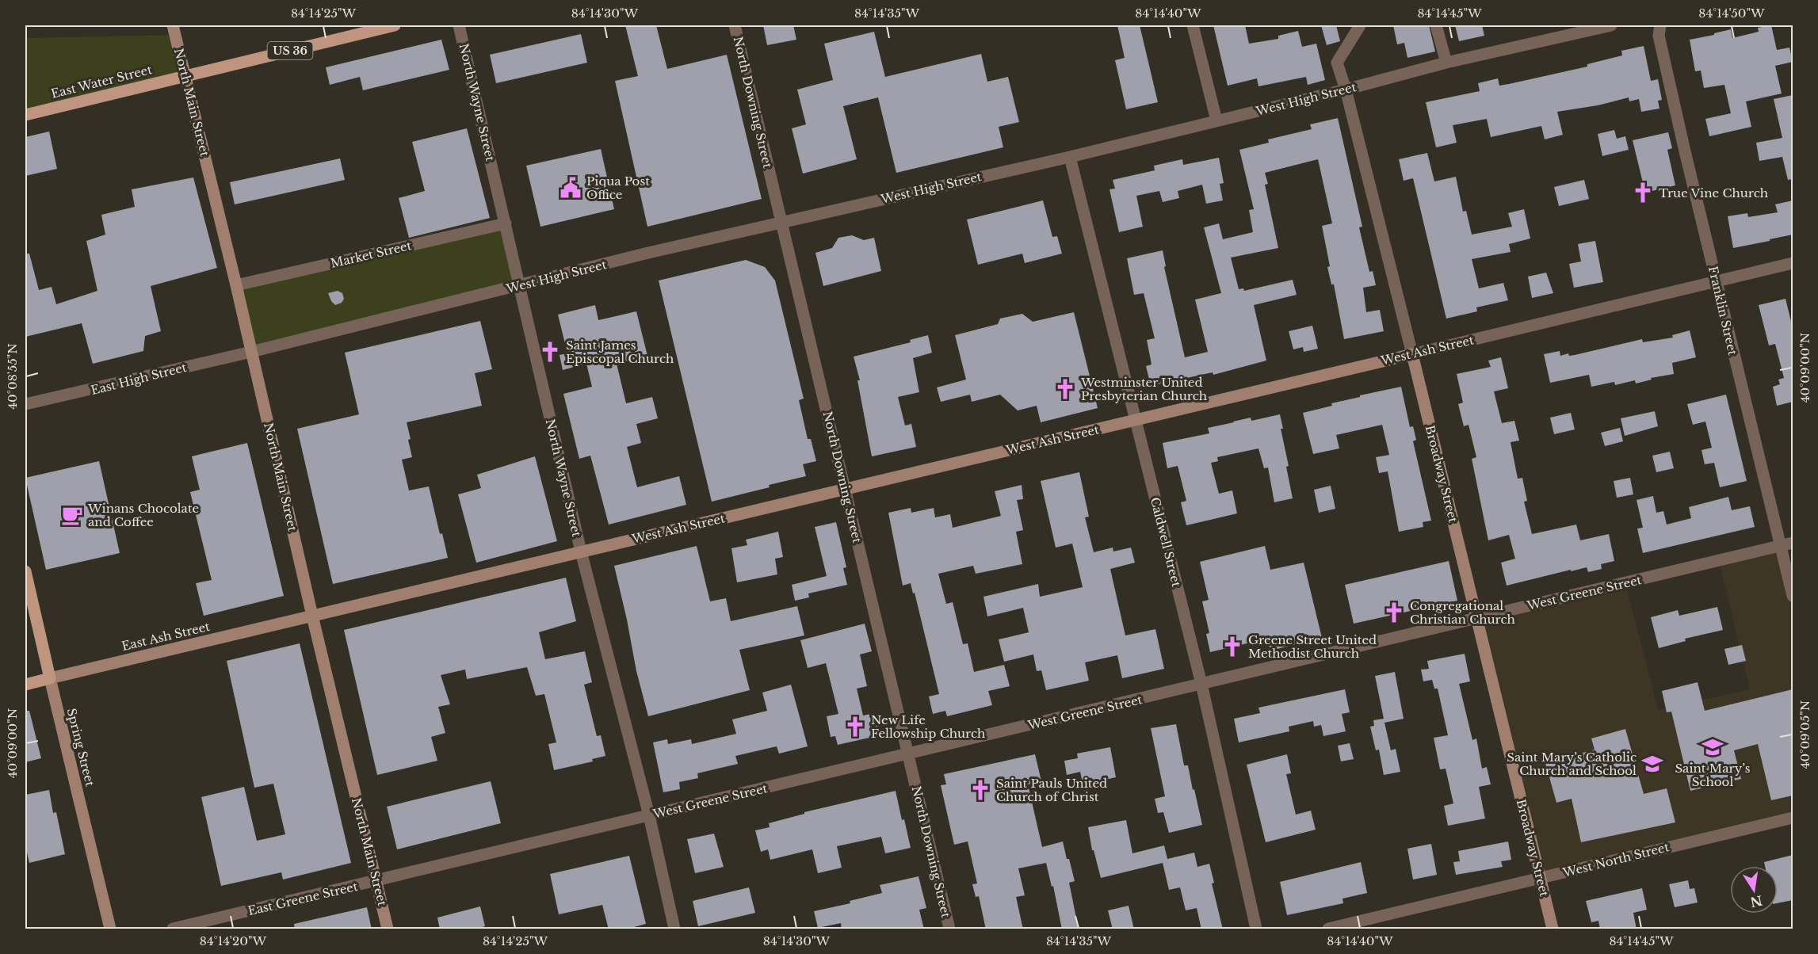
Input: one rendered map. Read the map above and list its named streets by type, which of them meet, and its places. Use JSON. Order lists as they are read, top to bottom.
{
  "streets": {
    "main road": [
      "US 36",
      "East Water Street",
      "East Ash Street",
      "Spring Street"
    ],
    "street": [
      "West High Street",
      "North Main Street",
      "North Wayne Street",
      "North Downing Street",
      "Market Street",
      "Franklin Street",
      "West Ash Street",
      "East High Street",
      "Broadway Street",
      "Caldwell Street",
      "West Greene Street",
      "West North Street",
      "East Greene Street"
    ]
  },
  "crossings": [
    ["US 36", "East Water Street"],
    ["US 36", "North Main Street"],
    ["East Water Street", "North Main Street"],
    ["West High Street", "North Main Street"],
    ["West High Street", "North Wayne Street"],
    ["West High Street", "North Downing Street"],
    ["West High Street", "East High Street"],
    ["West High Street", "Broadway Street"],
    ["West High Street", "Caldwell Street"],
    ["North Main Street", "Market Street"],
    ["North Main Street", "West Ash Street"],
    ["North Main Street", "East High Street"],
    ["North Main Street", "West Greene Street"],
    ["North Main Street", "East Ash Street"],
    ["North Main Street", "East Greene Street"],
    ["North Wayne Street", "Market Street"],
    ["North Wayne Street", "West Ash Street"],
    ["North Wayne Street", "West Greene Street"],
    ["North Downing Street", "West Ash Street"],
    ["North Downing Street", "West Greene Street"],
    ["Franklin Street", "West Ash Street"],
    ["Franklin Street", "West Greene Street"],
    ["West Ash Street", "Broadway Street"],
    ["West Ash Street", "Caldwell Street"],
    ["West Ash Street", "East Ash Street"],
    ["Broadway Street", "West Greene Street"],
    ["Broadway Street", "West North Street"],
    ["Caldwell Street", "West Greene Street"],
    ["West Greene Street", "East Greene Street"],
    ["East Ash Street", "Spring Street"]
  ],
  "places": {
    "public building": ["Piqua Post Office"],
    "church": [
      "True Vine Church",
      "Saint James Episcopal Church",
      "Westminster United Presbyterian Church",
      "Congregational Christian Church",
      "Greene Street United Methodist Church",
      "New Life Fellowship Church",
      "Saint Pauls United Church of Christ"
    ],
    "cafe": ["Winans Chocolate and Coffee"],
    "school or university": ["Saint Mary’s School", "Saint Mary’s Catholic Church and School"]
  },
  "north": "bottom",
  "coordinates": [
    "84°14'25\"W",
    "84°14'30\"W",
    "84°14'35\"W",
    "84°14'40\"W",
    "84°14'45\"W",
    "84°14'50\"W",
    "40°09'00\"N",
    "40°08'55\"N",
    "40°09'05\"N",
    "84°14'20\"W"
  ]
}
